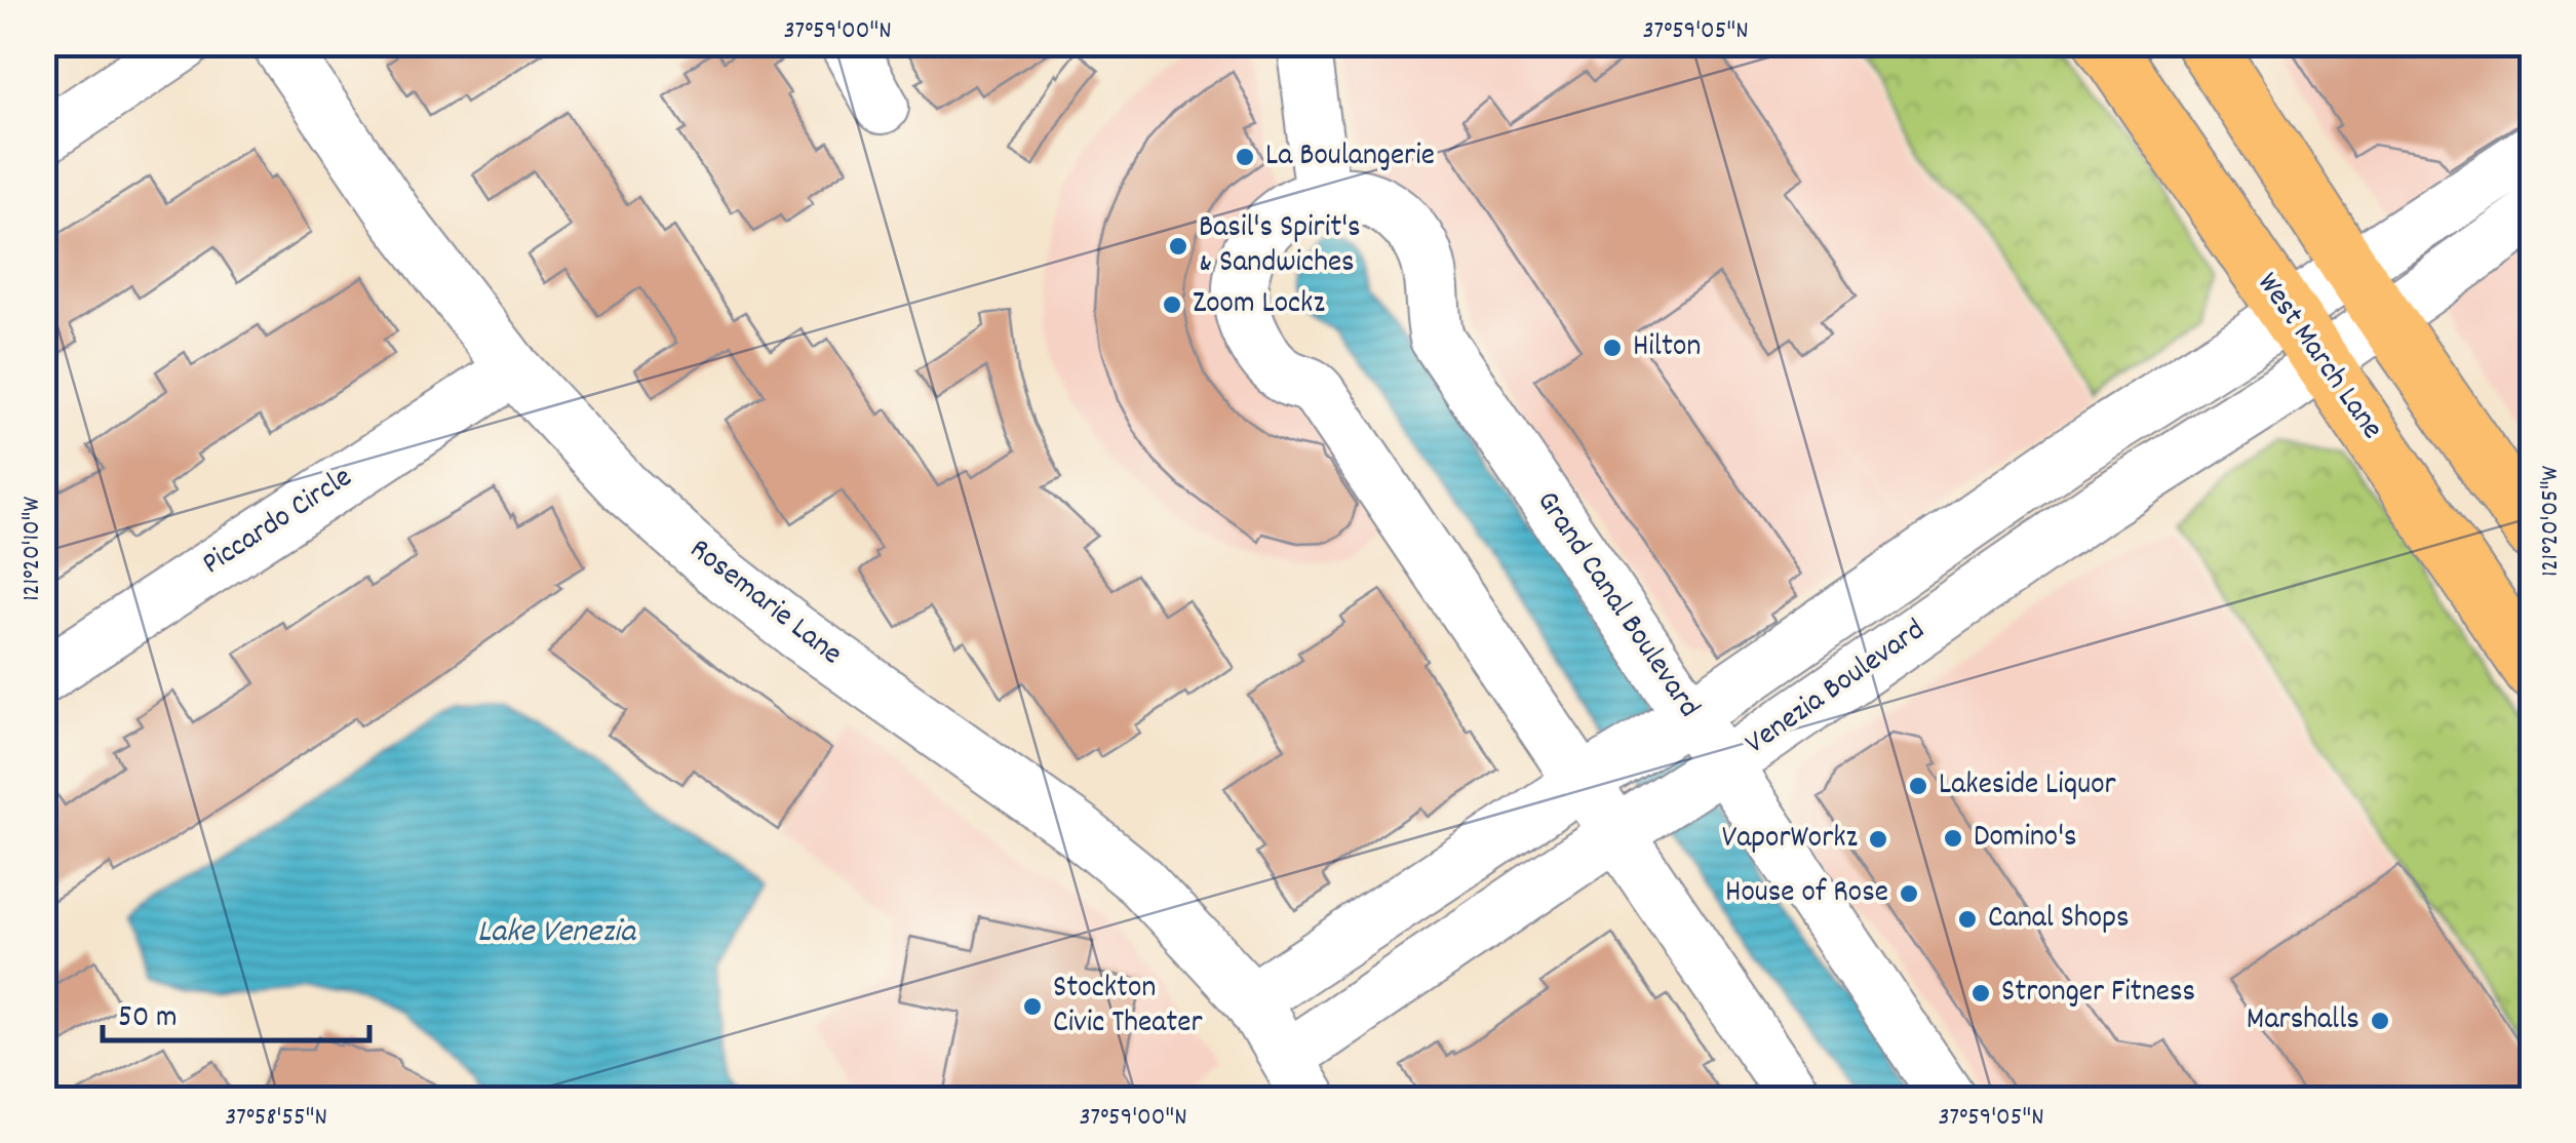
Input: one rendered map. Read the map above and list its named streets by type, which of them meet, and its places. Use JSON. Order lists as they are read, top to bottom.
{
  "streets": {
    "main road": ["West March Lane"],
    "street": [
      "Piccardo Circle",
      "Rosemarie Lane",
      "Grand Canal Boulevard",
      "Venezia Boulevard"
    ]
  },
  "crossings": [
    ["West March Lane", "Venezia Boulevard"],
    ["Piccardo Circle", "Rosemarie Lane"],
    ["Rosemarie Lane", "Venezia Boulevard"],
    ["Grand Canal Boulevard", "Venezia Boulevard"]
  ],
  "water": ["Lake Venezia"],
  "places": [
    "La Boulangerie",
    "Basil's Spirit's & Sandwiches",
    "Zoom Lockz",
    "Hilton",
    "Lakeside Liquor",
    "Domino's",
    "VaporWorkz",
    "House of Rose",
    "Canal Shops",
    "Stronger Fitness",
    "Stockton Civic Theater",
    "Marshalls"
  ],
  "scale_bar": "50 m",
  "coordinates": [
    "37°59'00\"N",
    "37°59'05\"N",
    "121°20'05\"W",
    "121°20'10\"W",
    "37°58'55\"N"
  ]
}
